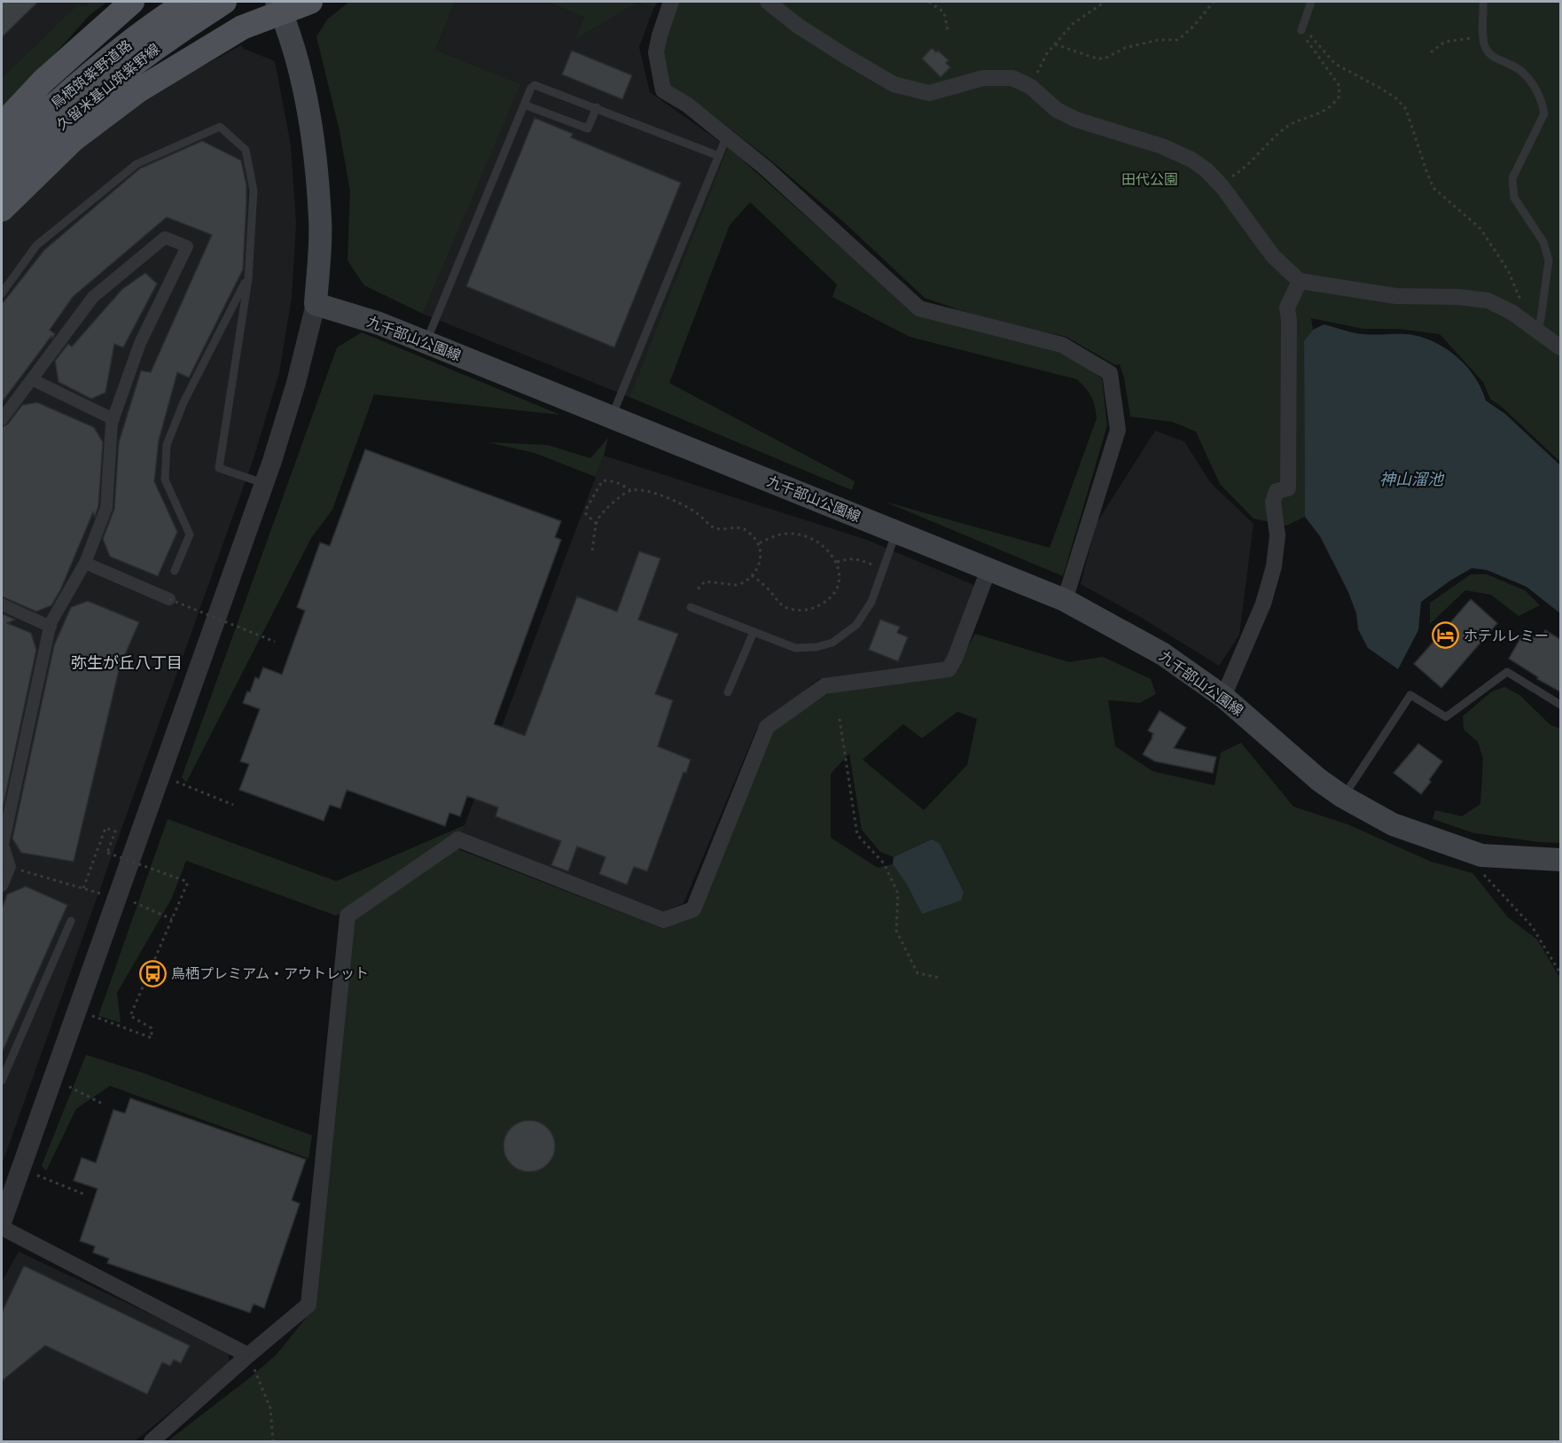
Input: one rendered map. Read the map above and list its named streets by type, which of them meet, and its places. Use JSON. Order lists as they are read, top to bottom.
{
  "streets": {
    "main road": ["鳥栖筑紫野道路", "久留米基山筑紫野線", "九千部山公園線"]
  },
  "districts": ["弥生が丘八丁目"],
  "water": ["神山溜池"],
  "parks": ["田代公園"],
  "places": {
    "hotel": ["ホテルレミー"],
    "bus stop": ["鳥栖プレミアム・アウトレット"]
  }
}
